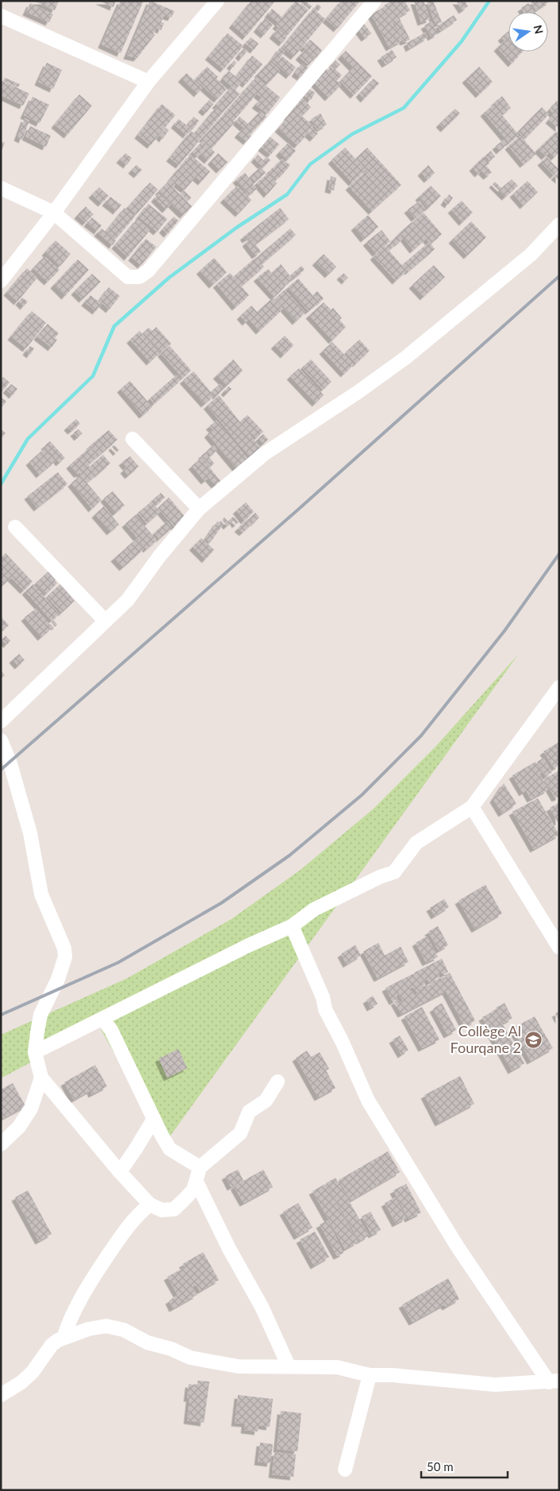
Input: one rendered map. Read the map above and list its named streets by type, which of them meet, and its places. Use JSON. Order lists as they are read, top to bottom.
{
  "places": {
    "school or university": ["Collège Al Fourqane 2"]
  },
  "scale_bar": "50 m",
  "north": "right"
}
